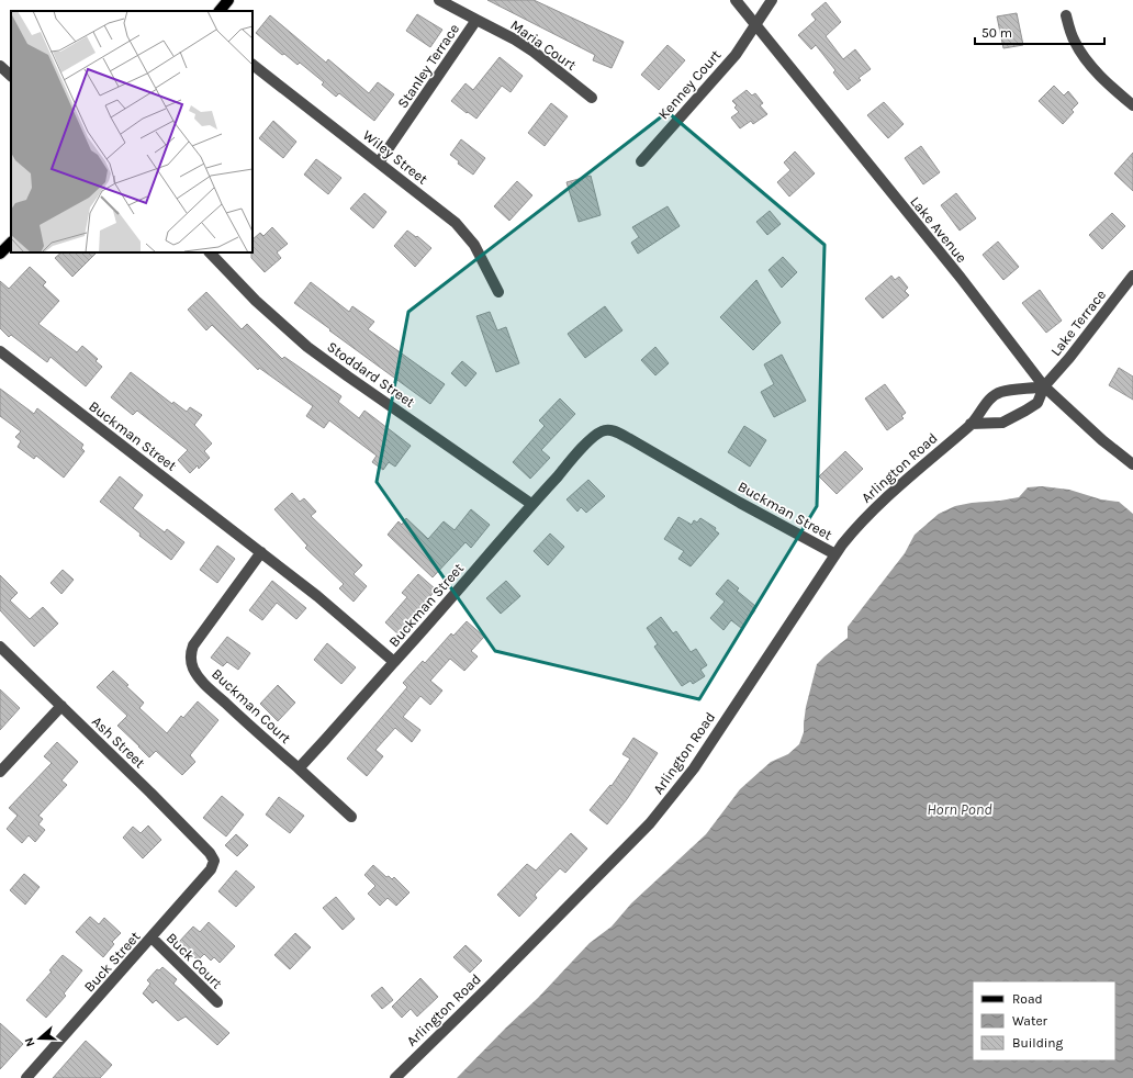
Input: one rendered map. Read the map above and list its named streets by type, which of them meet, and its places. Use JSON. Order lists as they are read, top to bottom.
{
  "streets": {
    "street": [
      "Maria Court",
      "Stanley Terrace",
      "Kenney Court",
      "Wiley Street",
      "Lake Avenue",
      "Lake Terrace",
      "Stoddard Street",
      "Buckman Street",
      "Arlington Road",
      "Buckman Court",
      "Ash Street",
      "Buck Court",
      "Buck Street"
    ]
  },
  "crossings": [
    ["Maria Court", "Stanley Terrace"],
    ["Stanley Terrace", "Wiley Street"],
    ["Kenney Court", "Lake Avenue"],
    ["Lake Avenue", "Lake Terrace"],
    ["Lake Avenue", "Arlington Road"],
    ["Lake Terrace", "Arlington Road"],
    ["Stoddard Street", "Buckman Street"],
    ["Buckman Street", "Arlington Road"],
    ["Buckman Street", "Buckman Court"],
    ["Ash Street", "Buck Street"],
    ["Buck Court", "Buck Street"]
  ],
  "water": ["Horn Pond"],
  "legend": ["Road", "Water", "Building"],
  "scale_bar": "50 m",
  "north": "left"
}
